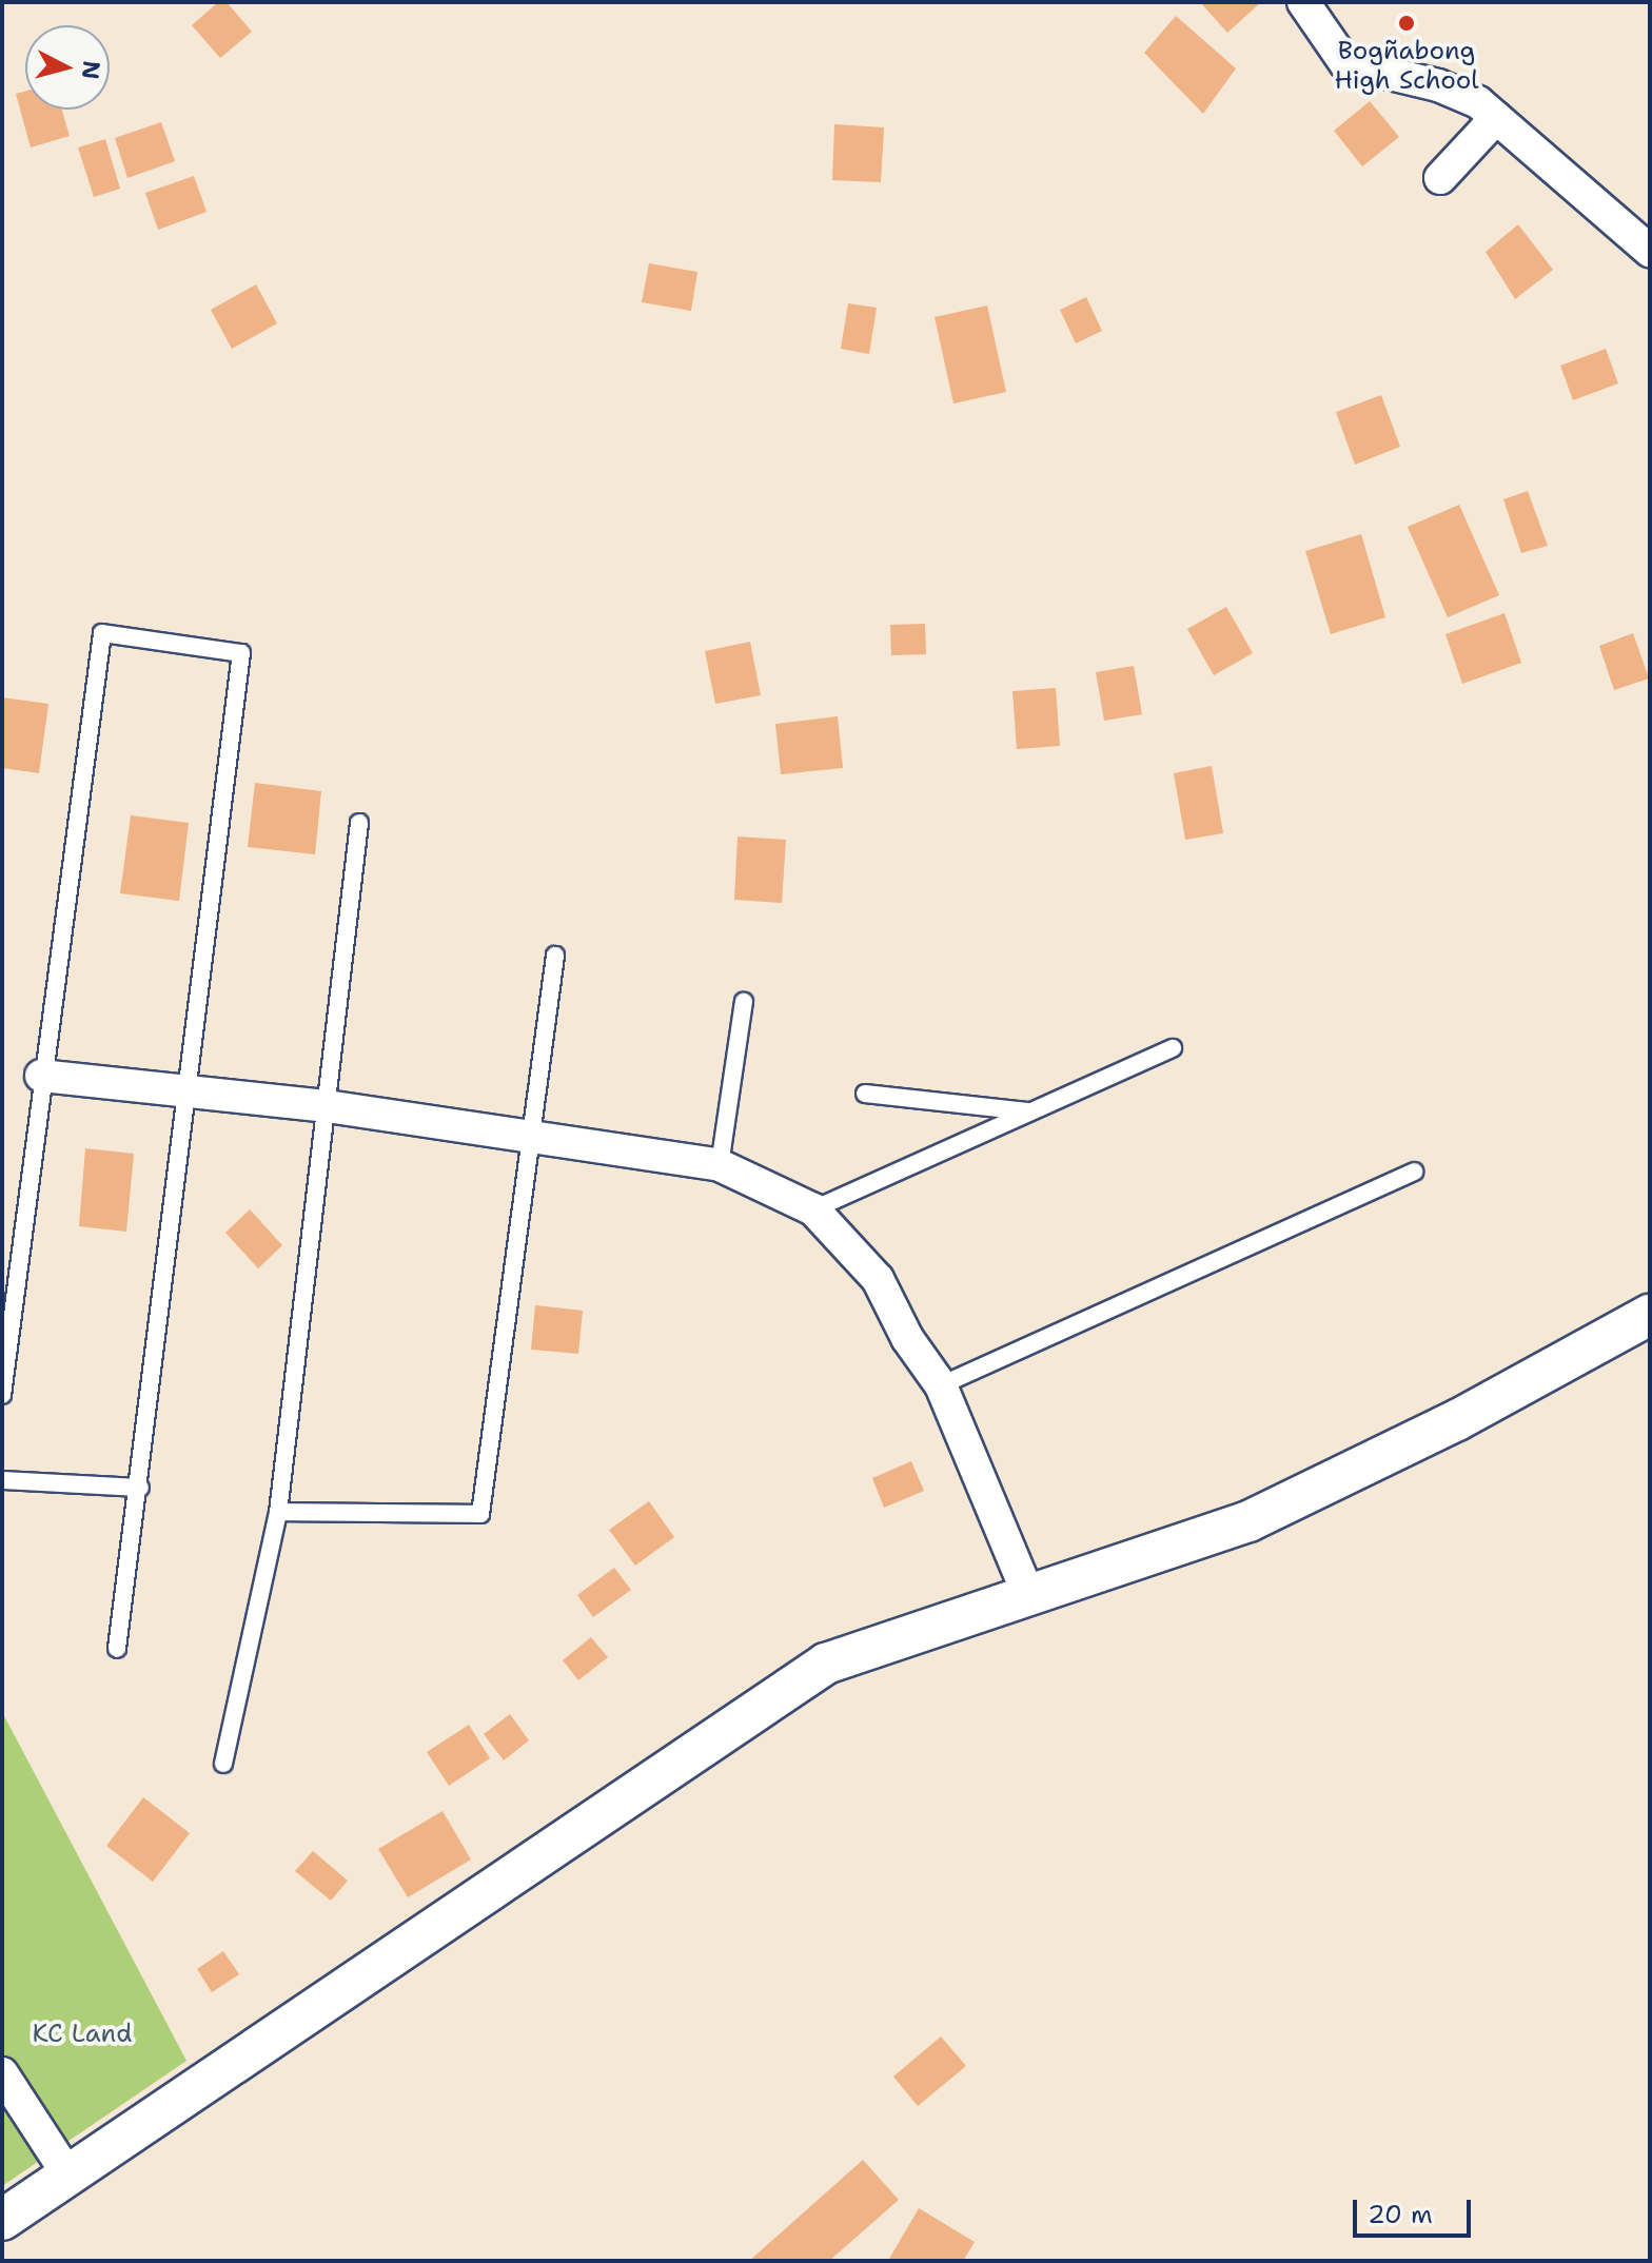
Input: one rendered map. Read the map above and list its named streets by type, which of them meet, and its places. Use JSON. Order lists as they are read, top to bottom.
{
  "parks": ["KC Land"],
  "places": ["Bogñabong High School"],
  "scale_bar": "20 m",
  "north": "right"
}
